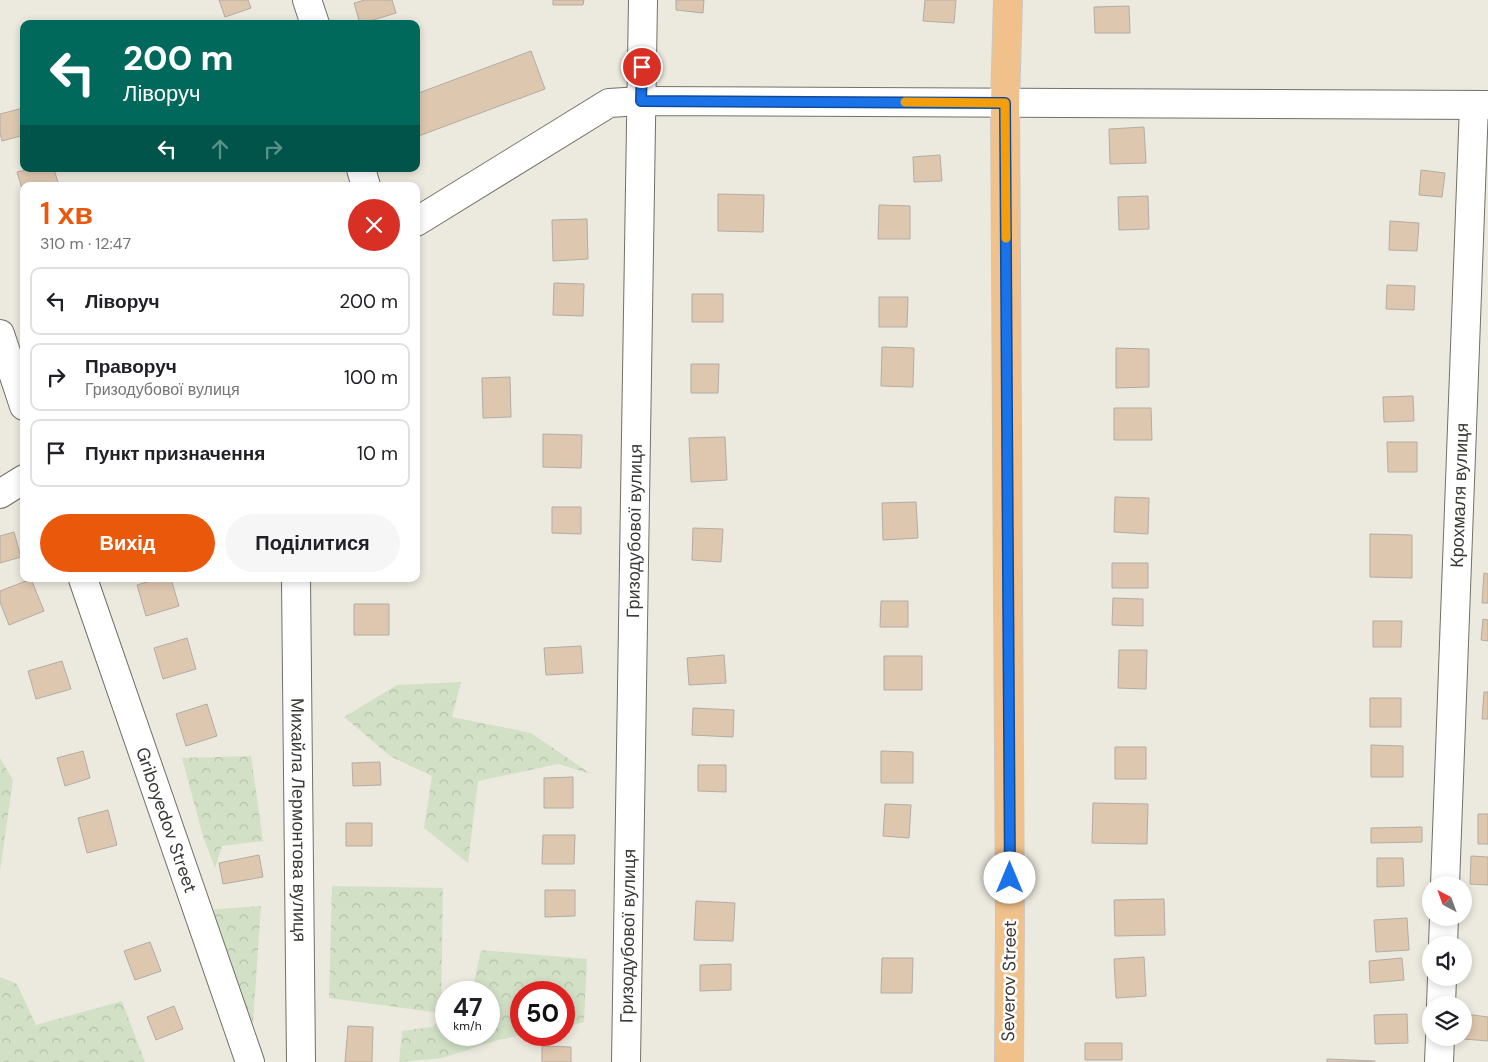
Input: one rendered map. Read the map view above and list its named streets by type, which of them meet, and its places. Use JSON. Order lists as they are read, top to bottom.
{
  "streets": {
    "main road": ["Severov Street"],
    "street": [
      "Крохмаля вулиця",
      "Гризодубової вулиця",
      "Griboyedov Street",
      "Михайла Лермонтова вулиця"
    ]
  },
  "north": "top left",
  "page": {
    "turn": ["200 m", "Ліворуч"],
    "heading": ["1 хв", "310 m · 12:47"],
    "list": [
      {
        "name": "Ліворуч",
        "value": "200 m"
      },
      {
        "name": "Праворуч",
        "note": "Гризодубової вулиця",
        "value": "100 m"
      },
      {
        "name": "Пункт призначення",
        "value": "10 m"
      }
    ],
    "buttons": ["Вихід", "Поділитися"],
    "speed": "47 km/h",
    "limit": "50"
  }
}
